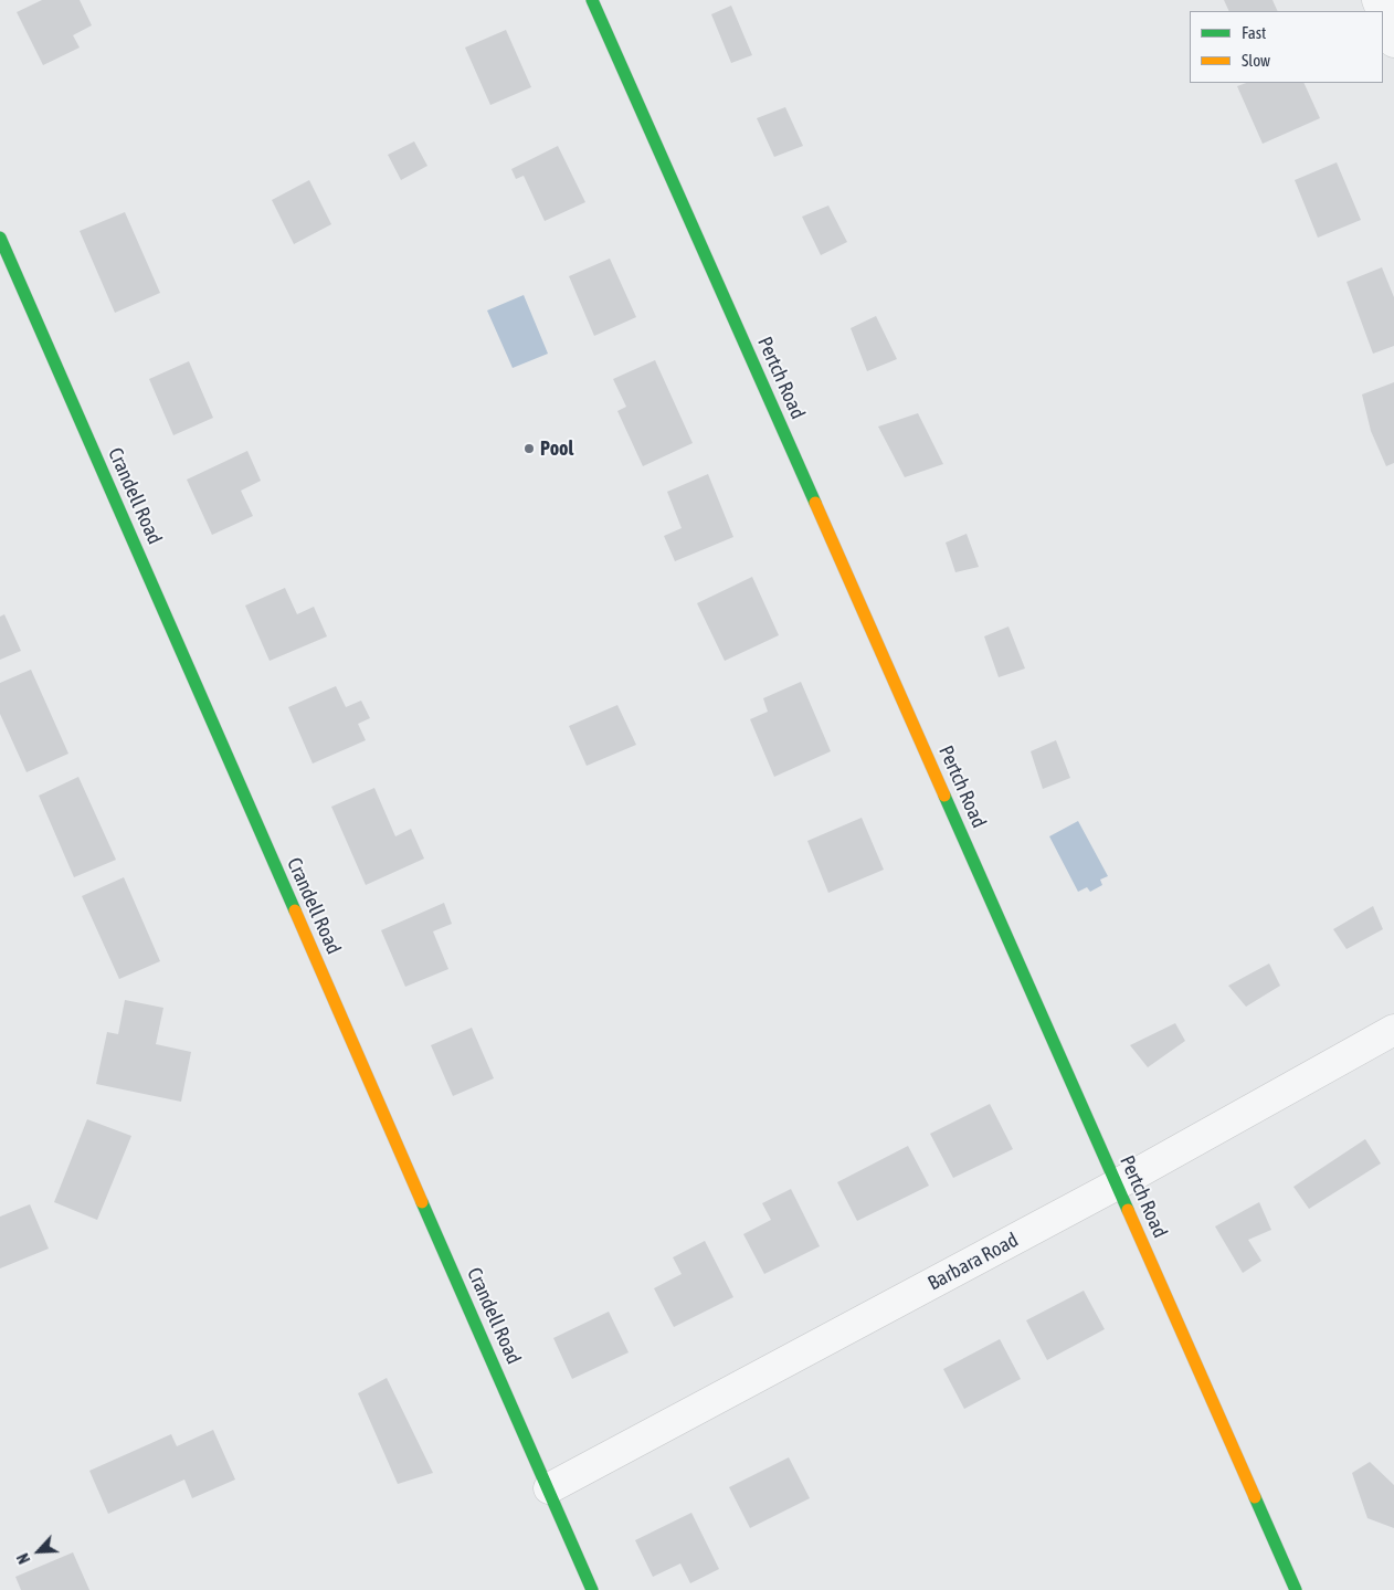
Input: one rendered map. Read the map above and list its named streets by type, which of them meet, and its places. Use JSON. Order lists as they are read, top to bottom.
{
  "streets": {
    "street": ["Pertch Road", "Crandell Road", "Barbara Road"]
  },
  "crossings": [
    ["Pertch Road", "Barbara Road"],
    ["Crandell Road", "Barbara Road"]
  ],
  "places": ["Pool"],
  "legend": ["Fast", "Slow"],
  "north": "bottom left"
}
